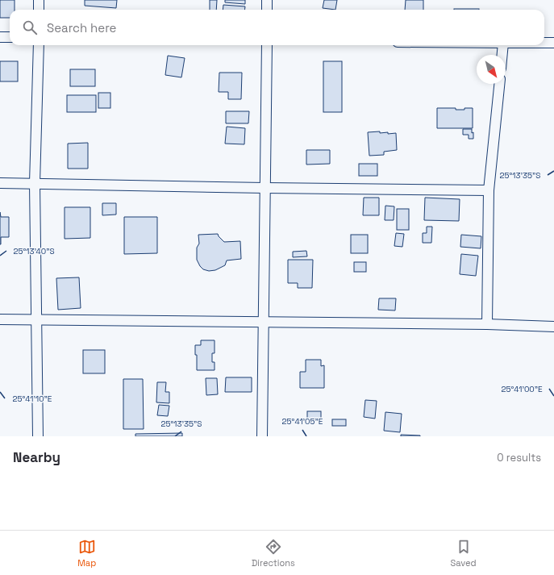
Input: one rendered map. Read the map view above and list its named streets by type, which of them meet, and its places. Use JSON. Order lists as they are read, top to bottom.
{
  "north": "bottom right",
  "page": {
    "search": "Search here",
    "heading": ["Nearby", "0 results"],
    "nav": ["Map", "Directions", "Saved"]
  },
  "coordinates": [
    "25°13'35\"S",
    "25°13'40\"S",
    "25°41'00\"E",
    "25°41'10\"E",
    "25°41'05\"E"
  ]
}
